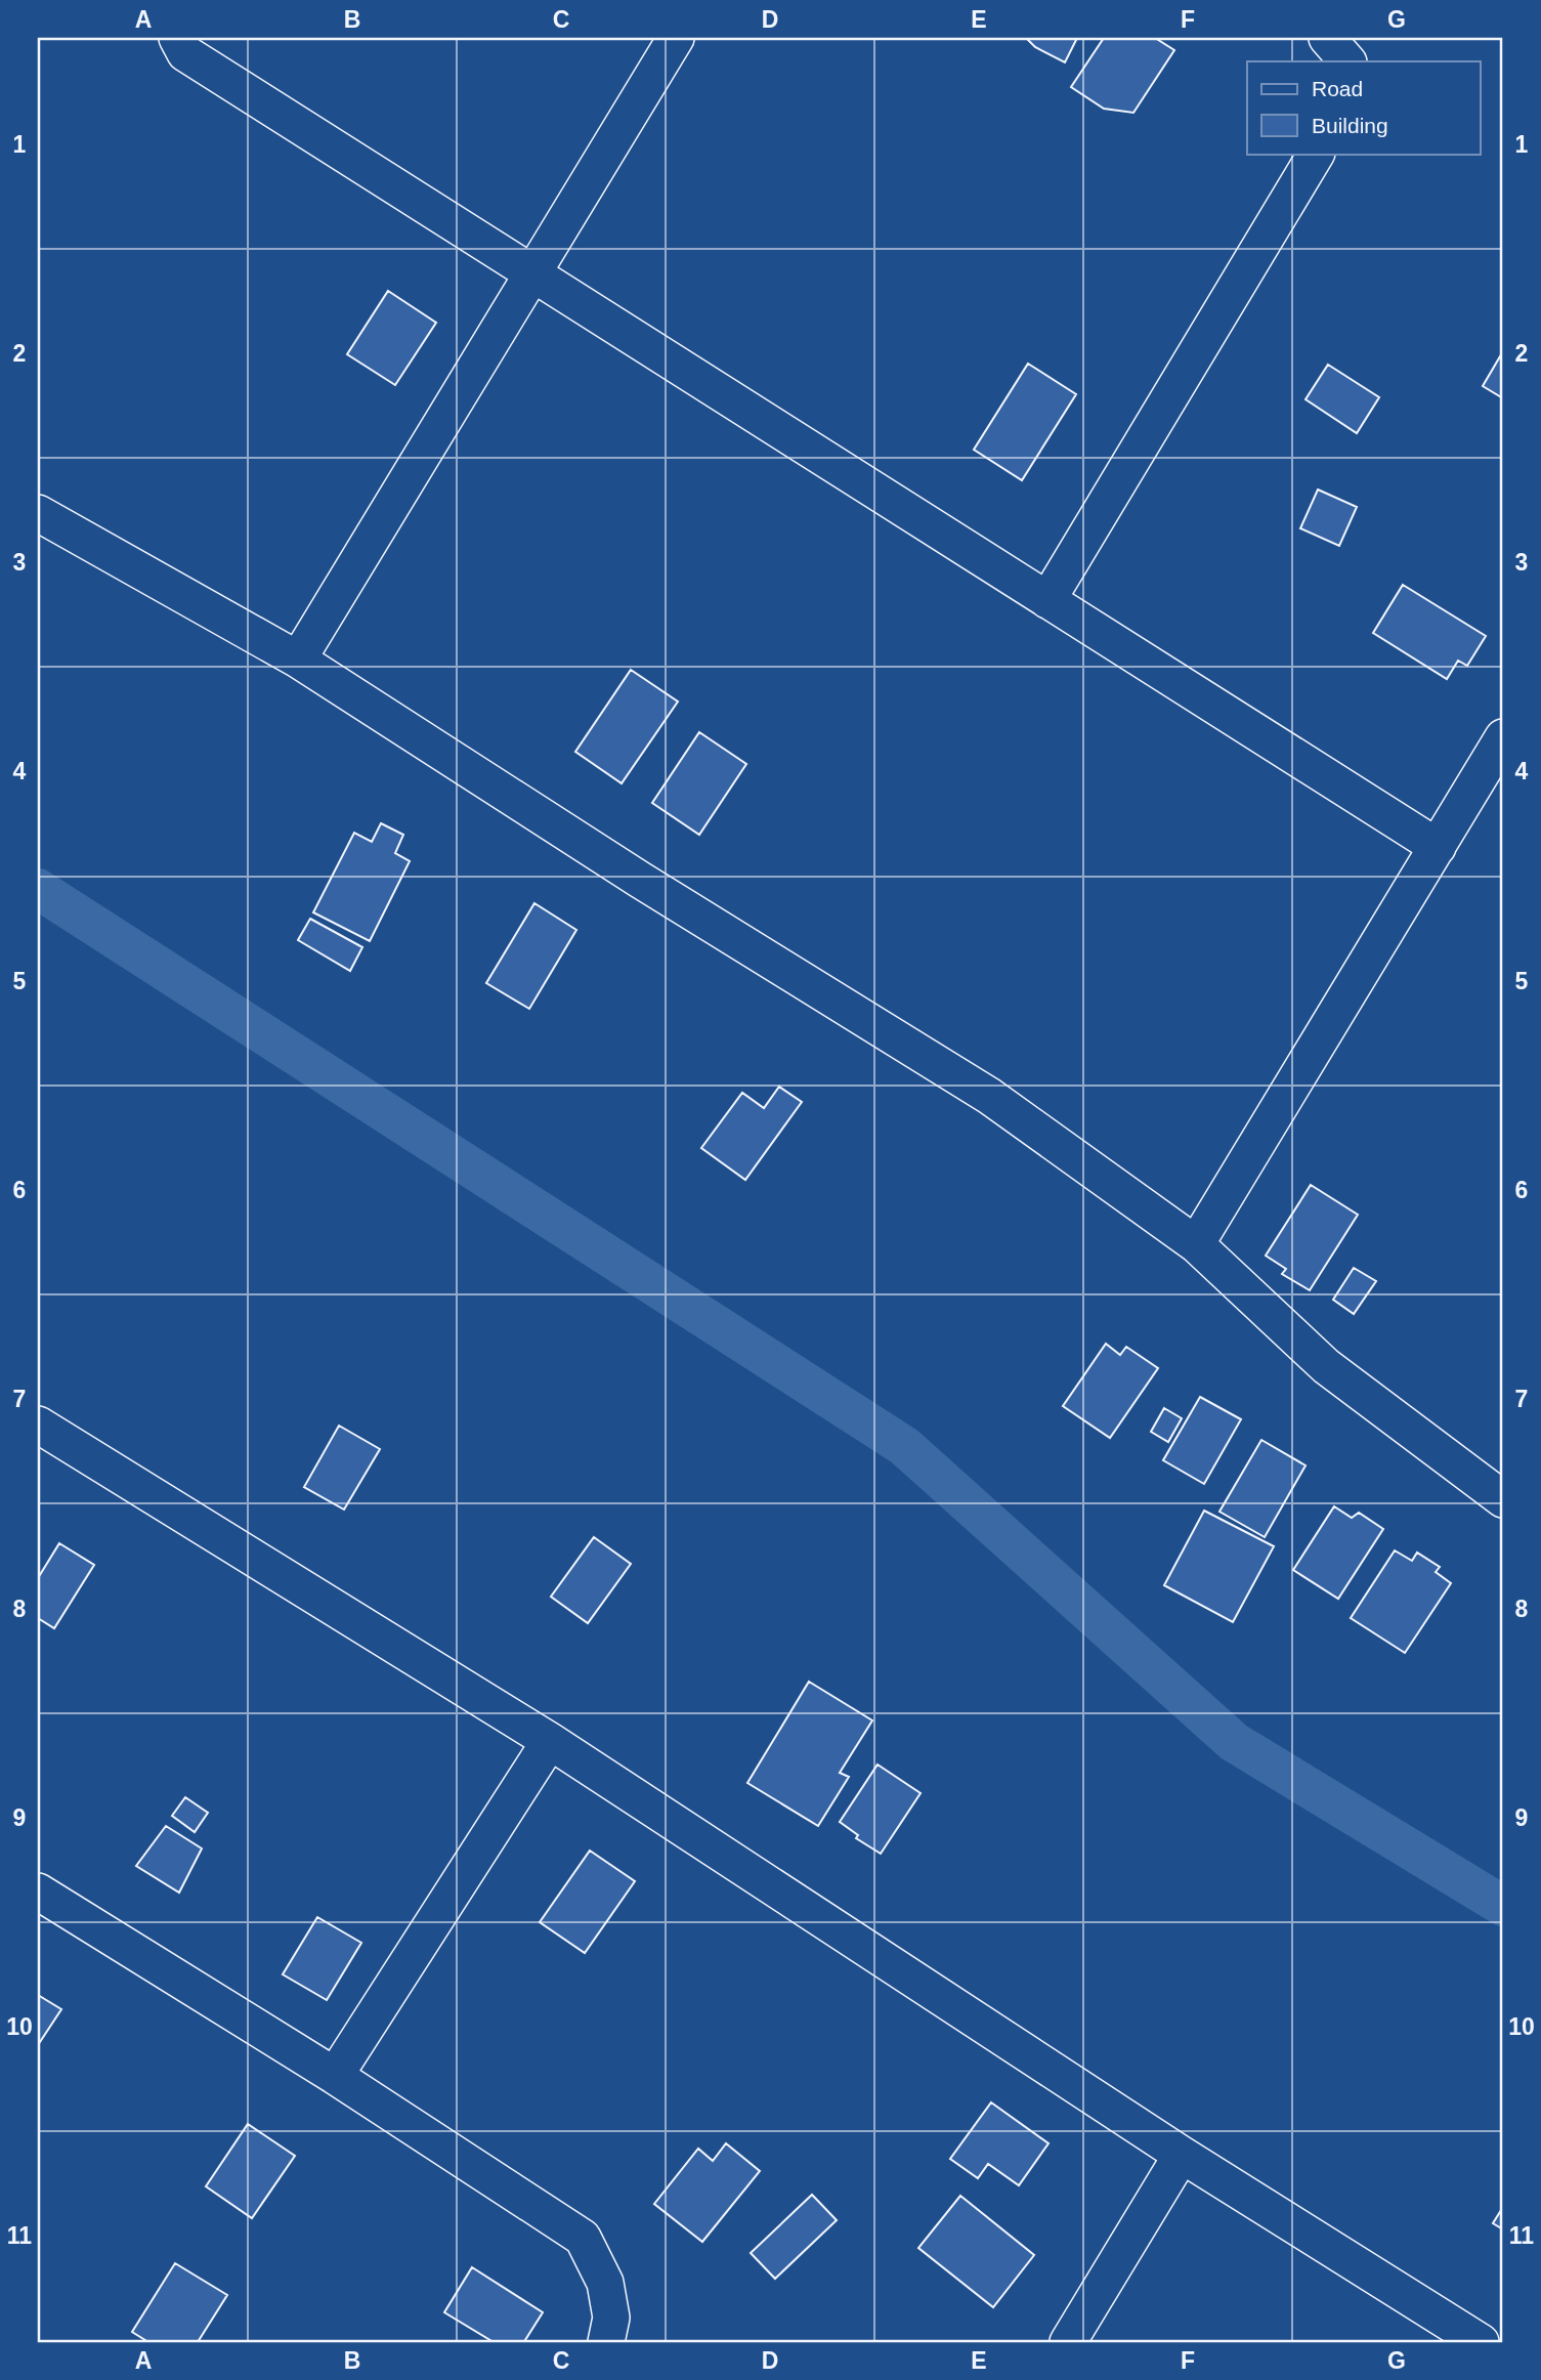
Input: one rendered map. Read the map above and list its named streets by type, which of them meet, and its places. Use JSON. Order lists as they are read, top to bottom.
{
  "legend": ["Road", "Building"],
  "grid": {
    "columns": [
      "A",
      "B",
      "C",
      "D",
      "E",
      "F",
      "G"
    ],
    "rows": [
      "1",
      "2",
      "3",
      "4",
      "5",
      "6",
      "7",
      "8",
      "9",
      "10",
      "11"
    ]
  }
}
